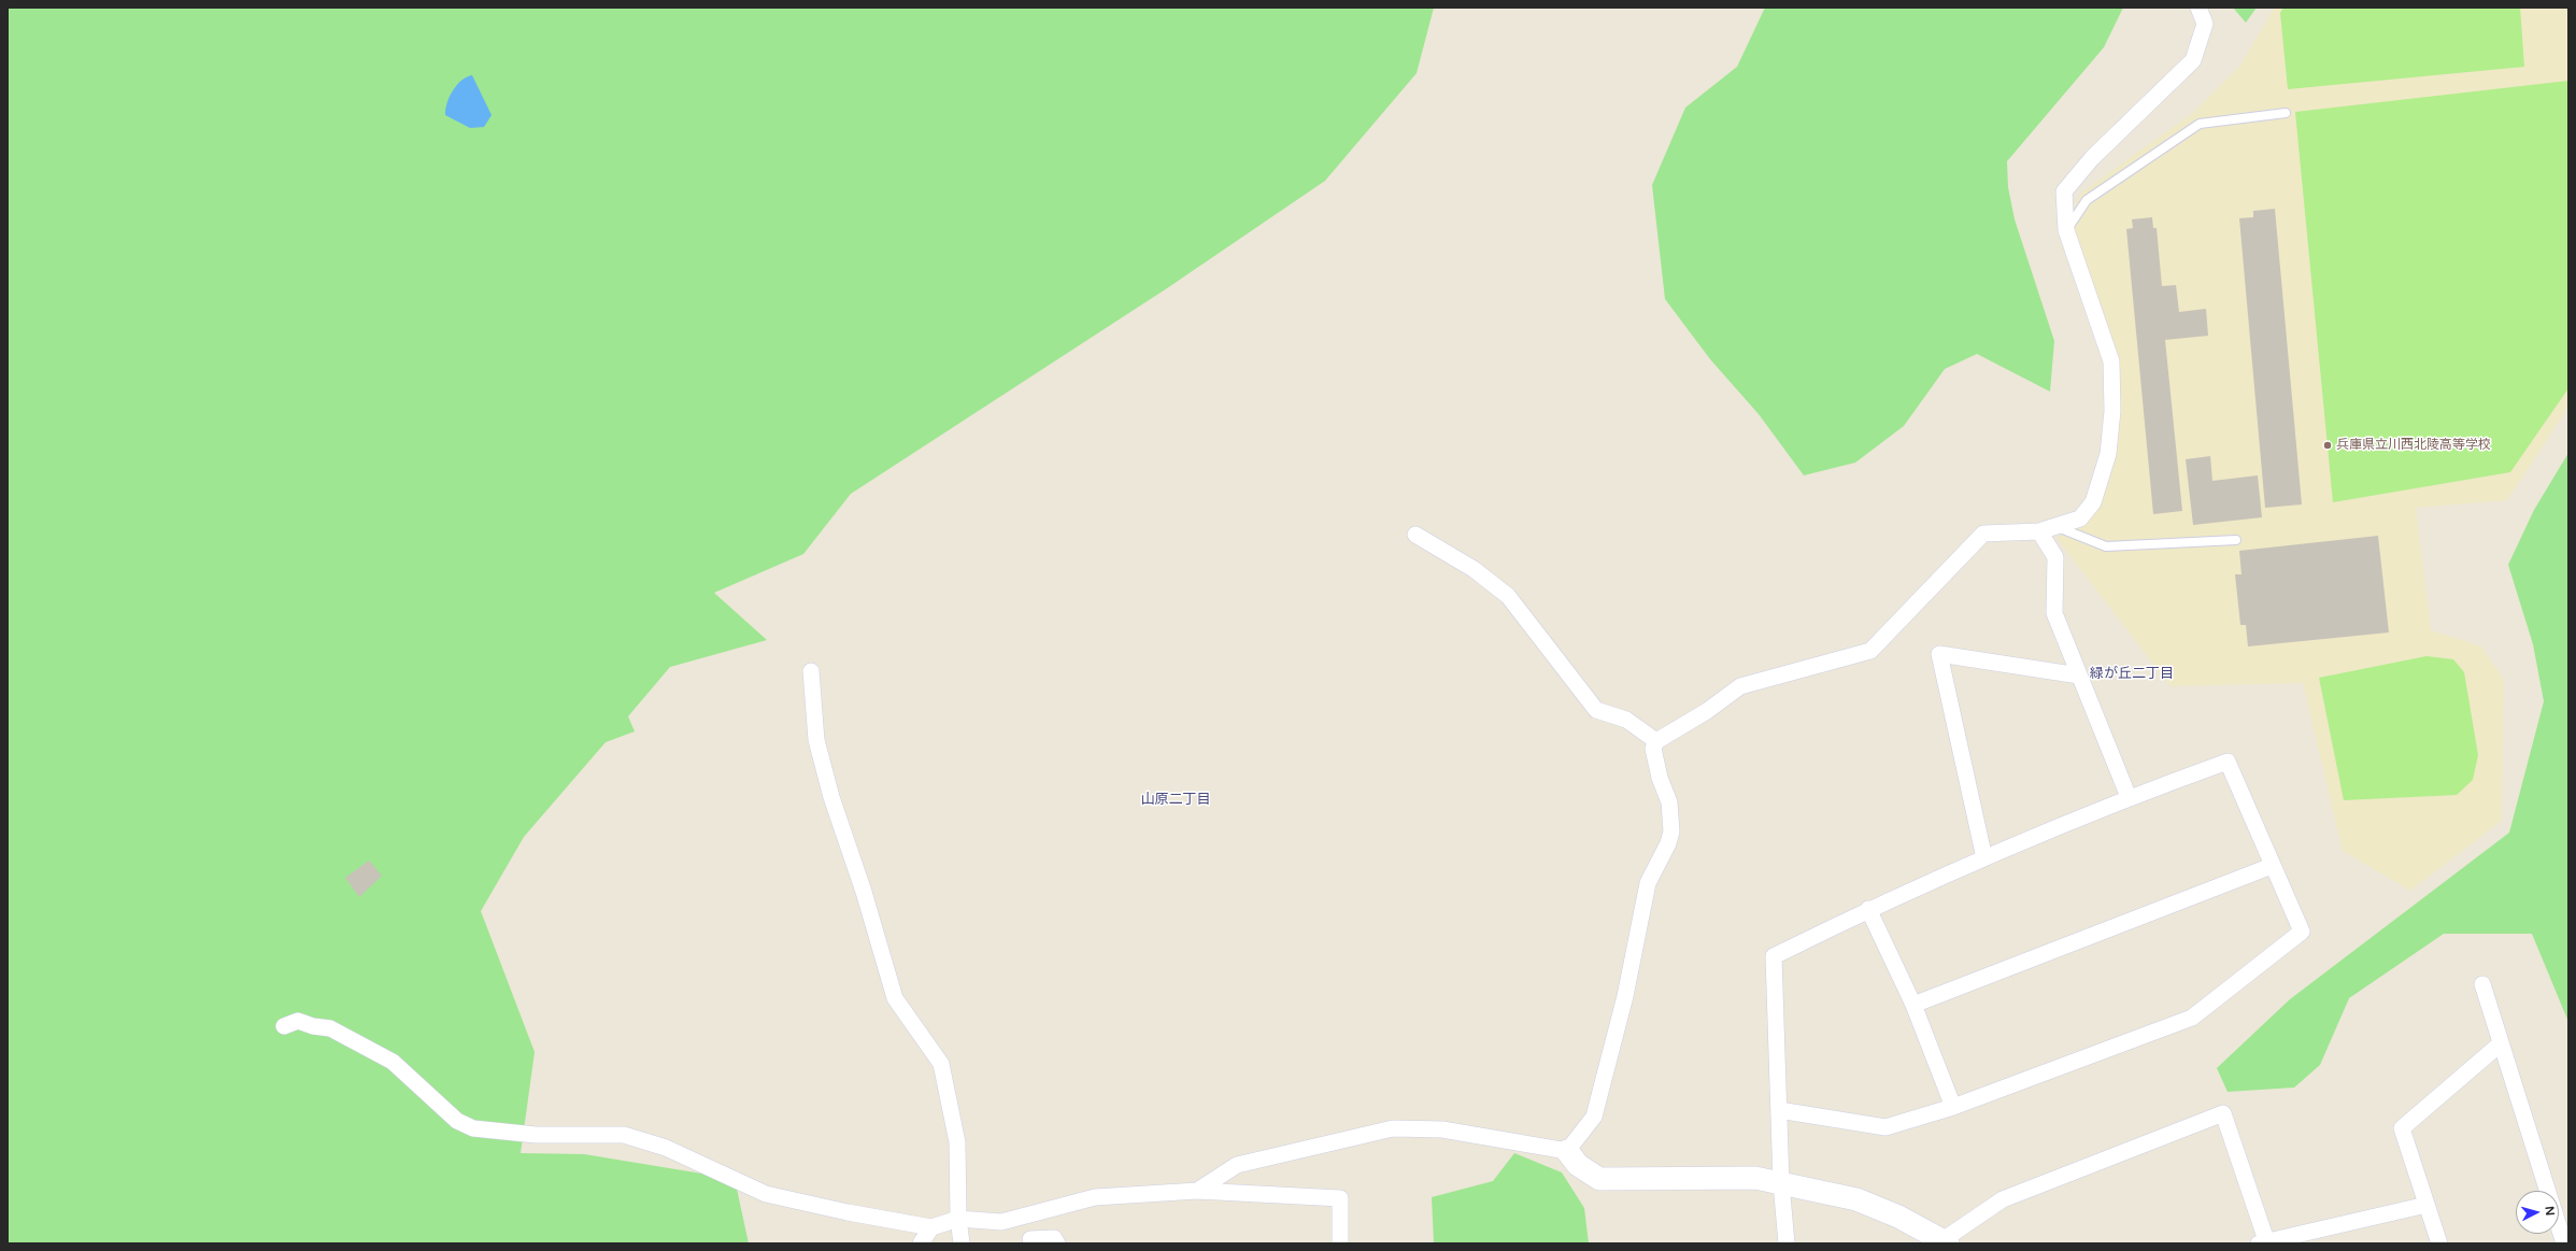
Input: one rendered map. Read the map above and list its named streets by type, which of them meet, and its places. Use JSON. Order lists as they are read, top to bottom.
{
  "districts": ["緑が丘二丁目", "山原二丁目"],
  "places": ["兵庫県立川西北陵高等学校"],
  "north": "right"
}
